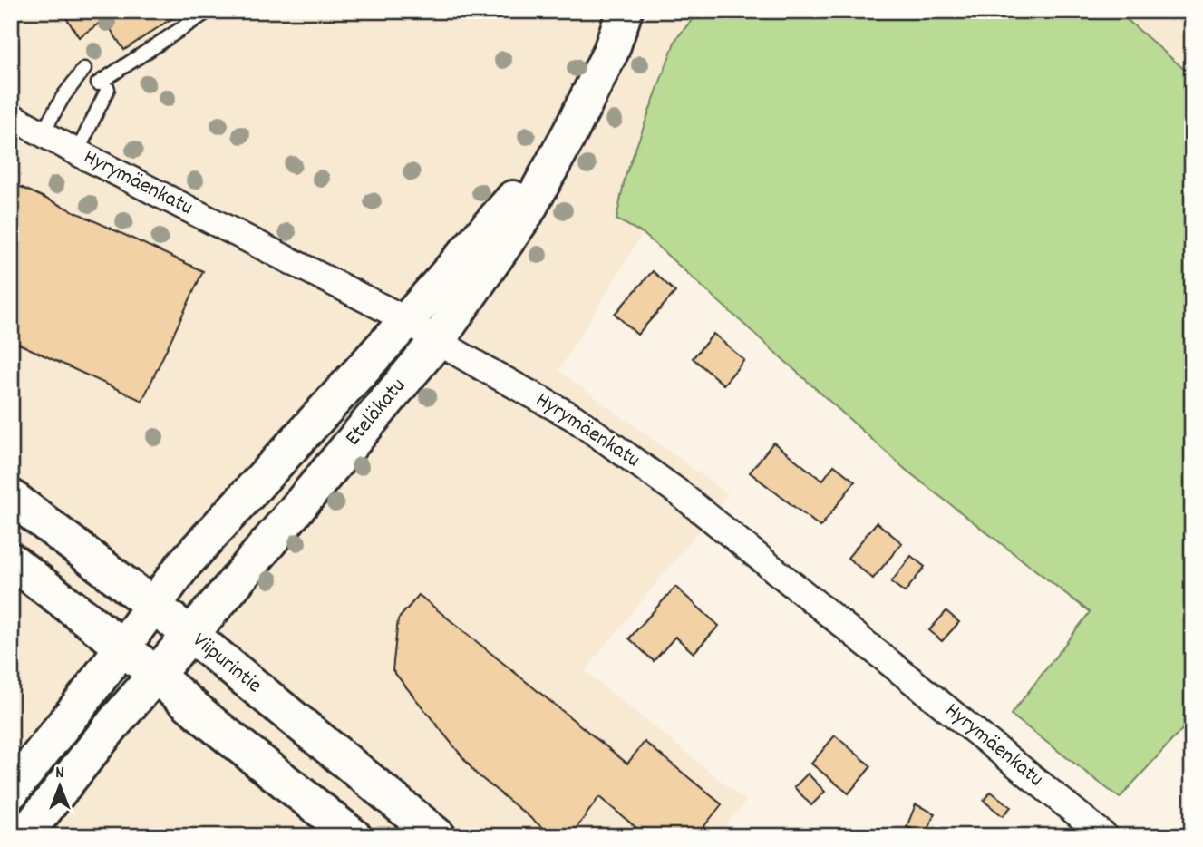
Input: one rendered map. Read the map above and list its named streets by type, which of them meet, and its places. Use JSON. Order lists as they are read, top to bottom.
{
  "streets": {
    "main road": ["Eteläkatu", "Viipurintie"],
    "street": ["Hyrymäenkatu"]
  },
  "crossings": [
    ["Hyrymäenkatu", "Eteläkatu"],
    ["Eteläkatu", "Viipurintie"]
  ],
  "north": "top"
}
